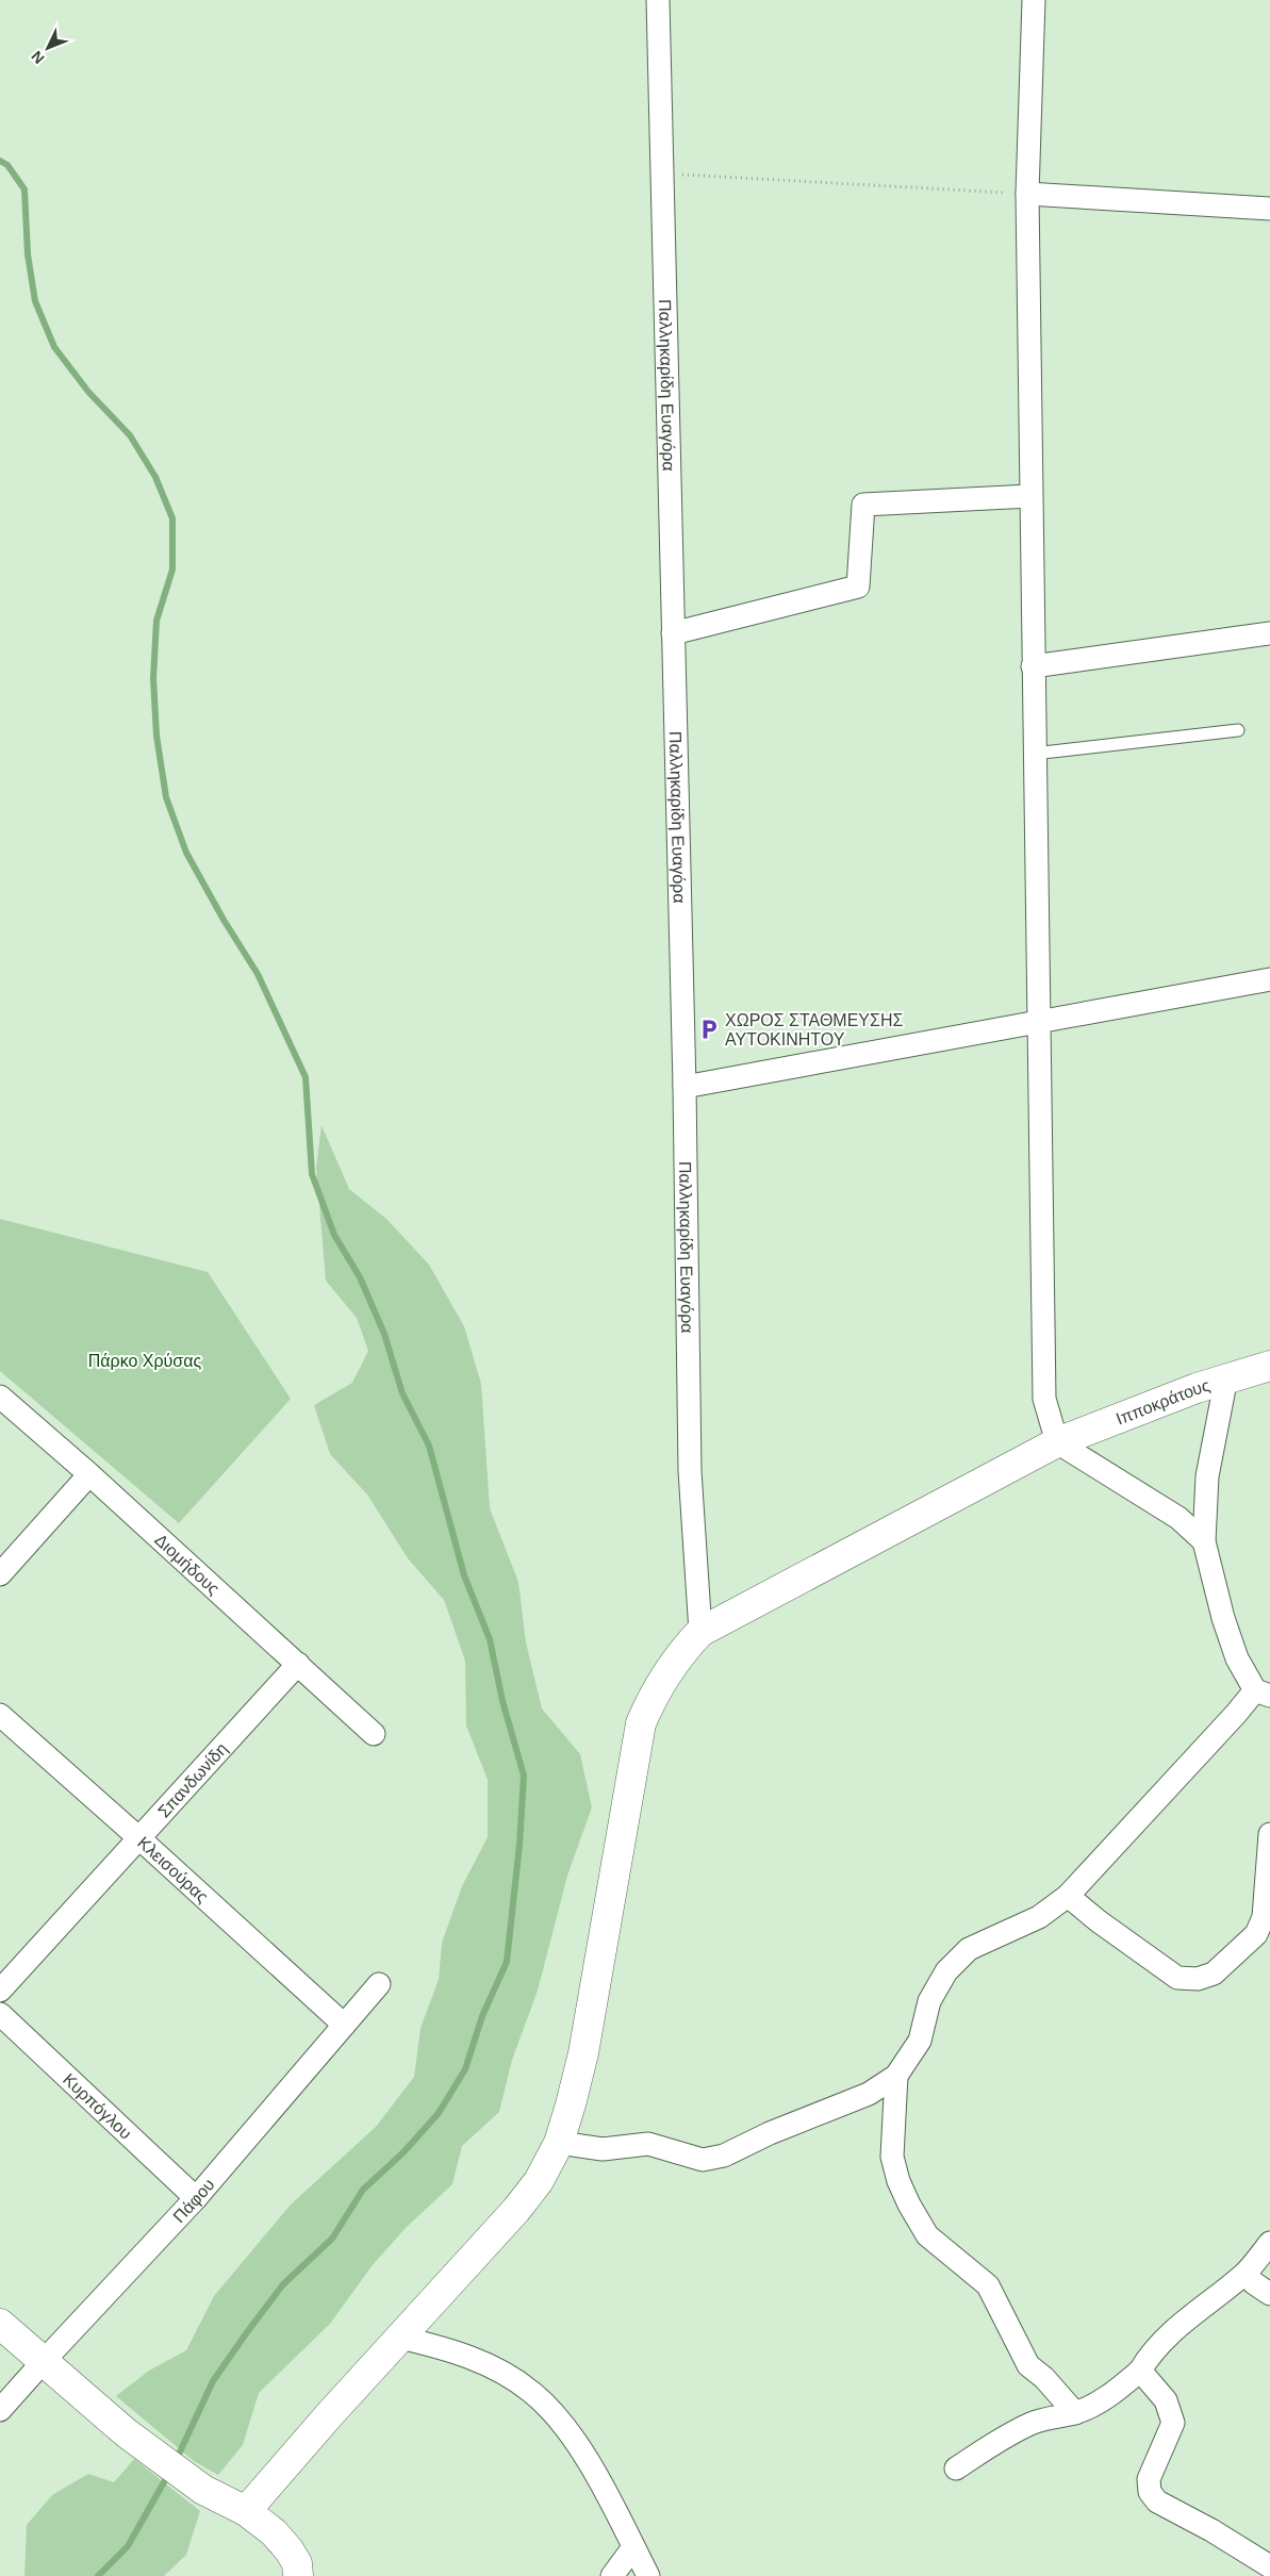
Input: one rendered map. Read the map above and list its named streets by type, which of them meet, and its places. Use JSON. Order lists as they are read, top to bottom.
{
  "streets": {
    "street": [
      "Παλληκαρίδη Ευαγόρα",
      "Ιπποκράτους",
      "Διομήδους",
      "Σπανδωνίδη",
      "Κλεισούρας",
      "Κυρπόγλου",
      "Πάφου"
    ]
  },
  "crossings": [
    ["Παλληκαρίδη Ευαγόρα", "Ιπποκράτους"],
    ["Διομήδους", "Σπανδωνίδη"],
    ["Σπανδωνίδη", "Κλεισούρας"],
    ["Κλεισούρας", "Πάφου"],
    ["Κυρπόγλου", "Πάφου"]
  ],
  "parks": ["Πάρκο Χρύσας"],
  "places": {
    "parking": ["ΧΩΡΟΣ ΣΤΑΘΜΕΥΣΗΣ ΑΥΤΟΚΙΝΗΤΟΥ"]
  },
  "north": "bottom left"
}
